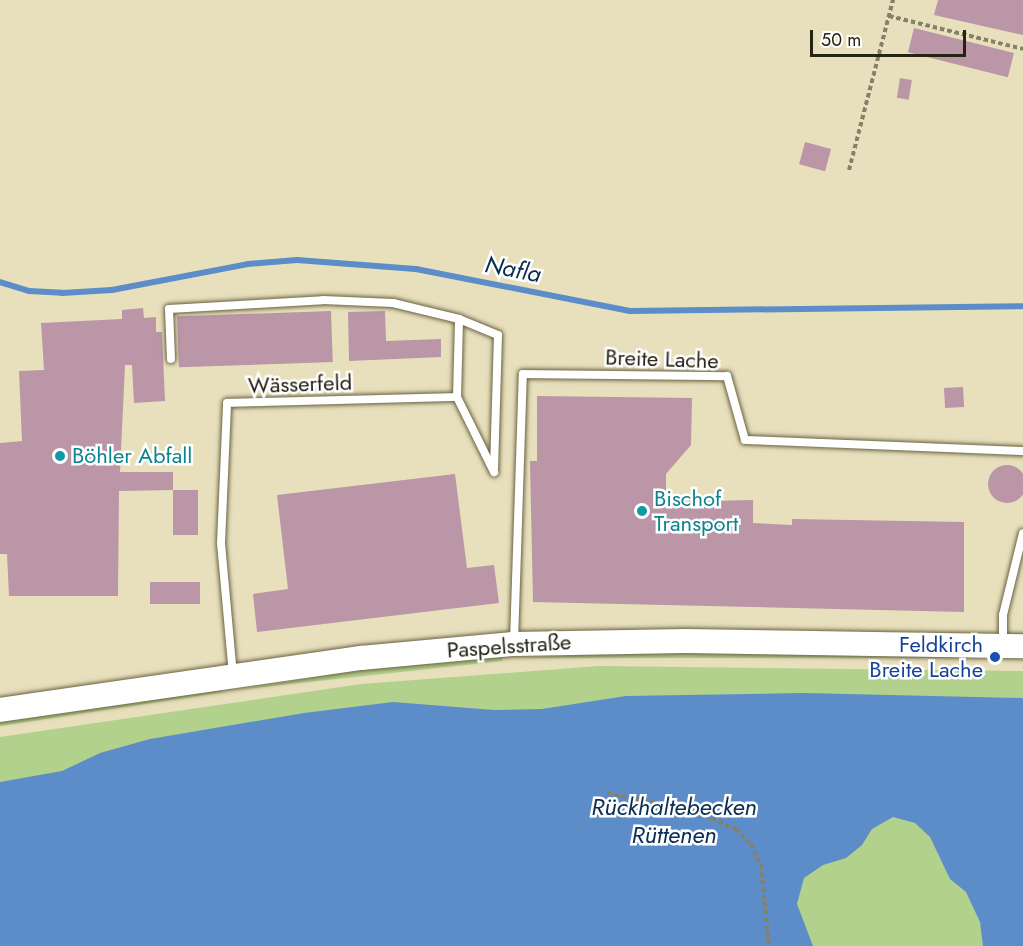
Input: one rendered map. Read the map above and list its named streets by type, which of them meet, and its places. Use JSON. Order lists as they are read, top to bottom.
{
  "streets": {
    "main road": ["Paspelsstraße"],
    "lane": ["Breite Lache", "Wässerfeld"]
  },
  "crossings": [
    ["Breite Lache", "Paspelsstraße"],
    ["Wässerfeld", "Paspelsstraße"]
  ],
  "water": ["Nafla", "Rückhaltebecken Rüttenen"],
  "places": ["Böhler Abfall", "Bischof Transport", "Feldkirch Breite Lache"],
  "scale_bar": "50 m"
}
